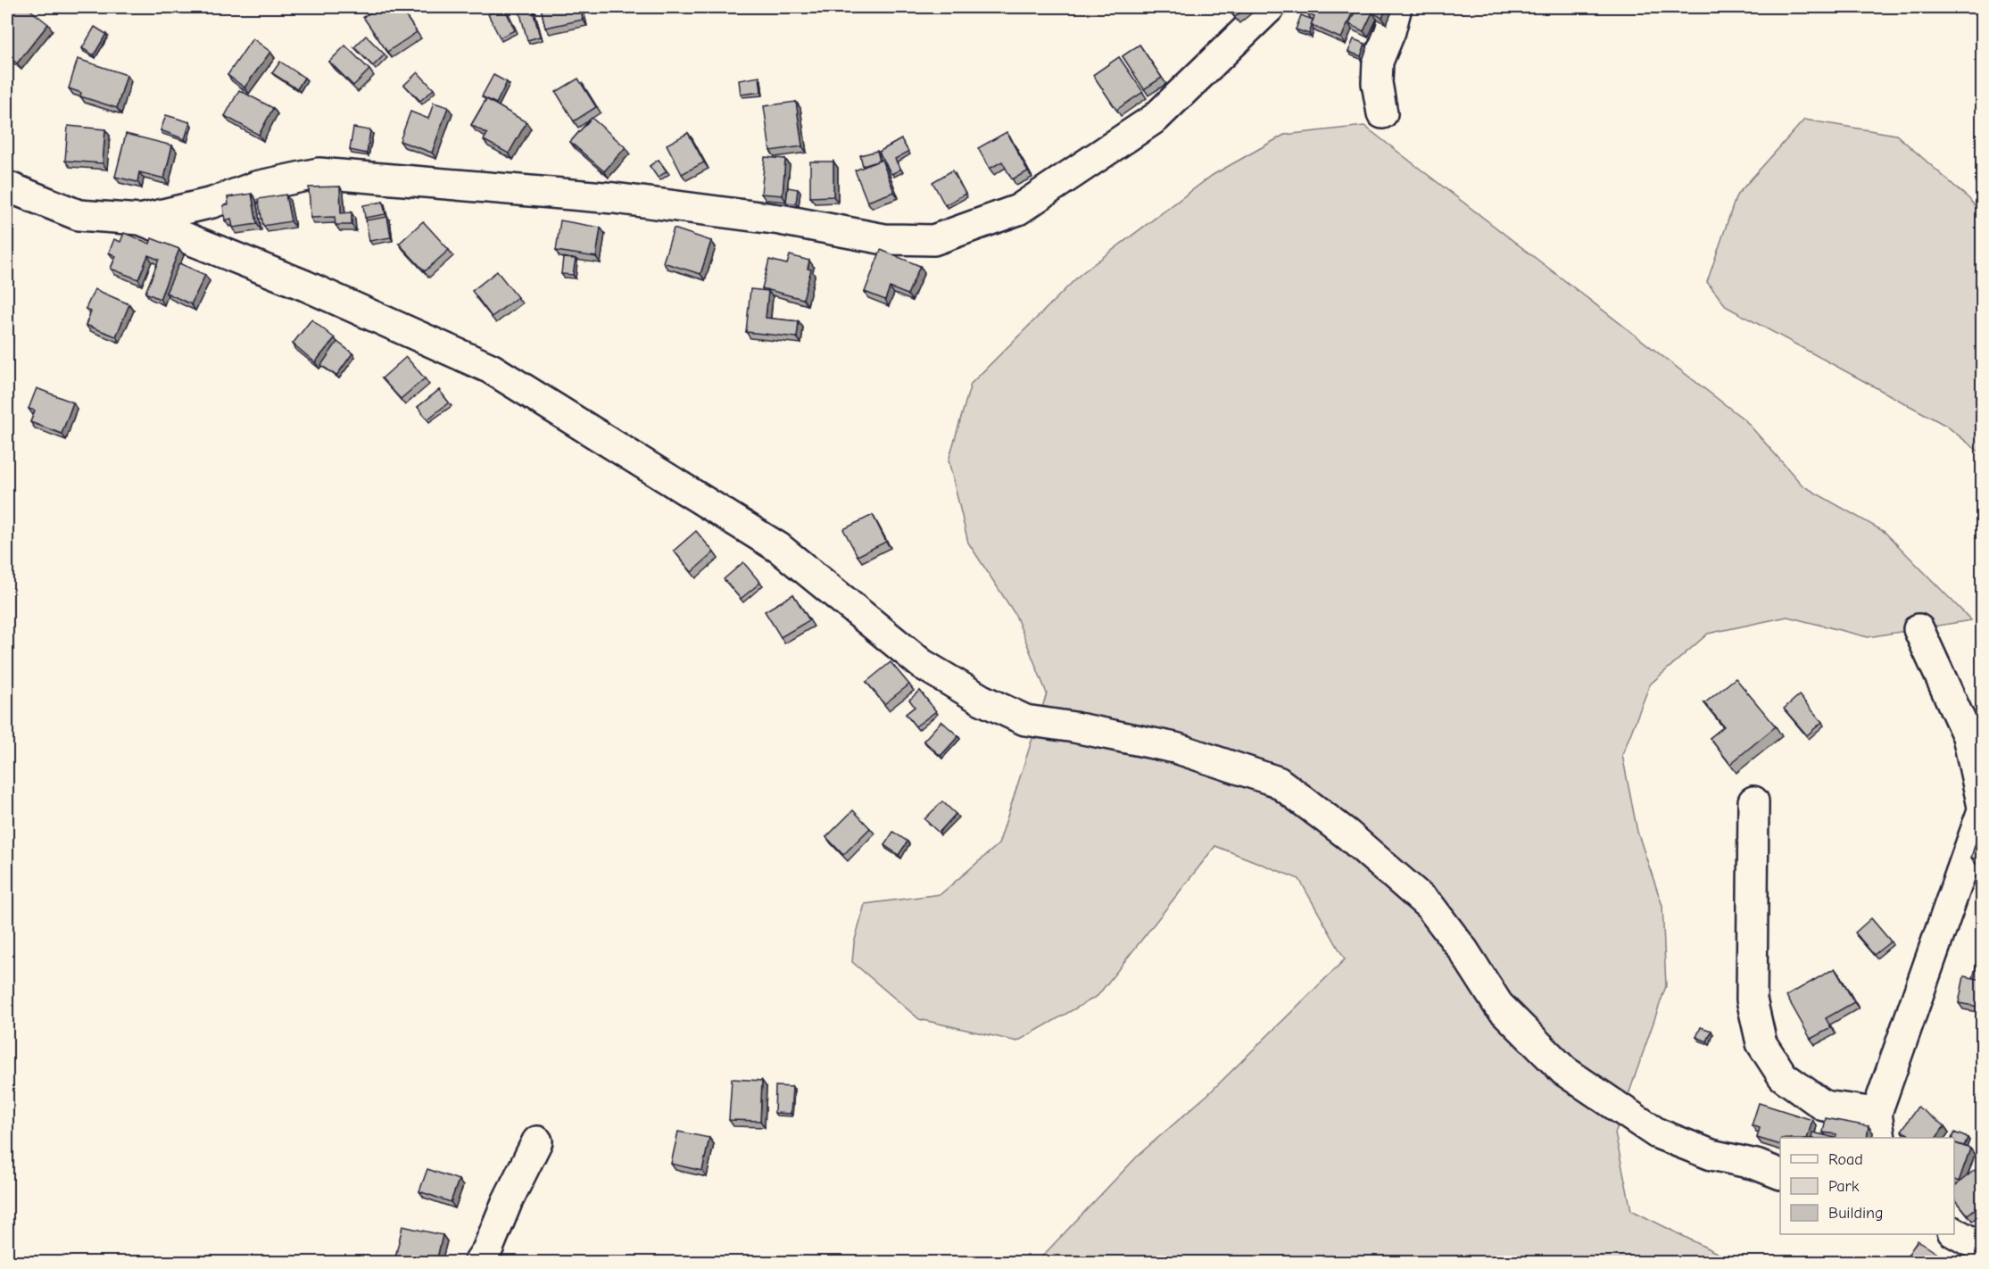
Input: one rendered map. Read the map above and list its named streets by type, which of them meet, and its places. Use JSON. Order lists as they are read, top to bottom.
{
  "legend": ["Road", "Park", "Building"]
}
